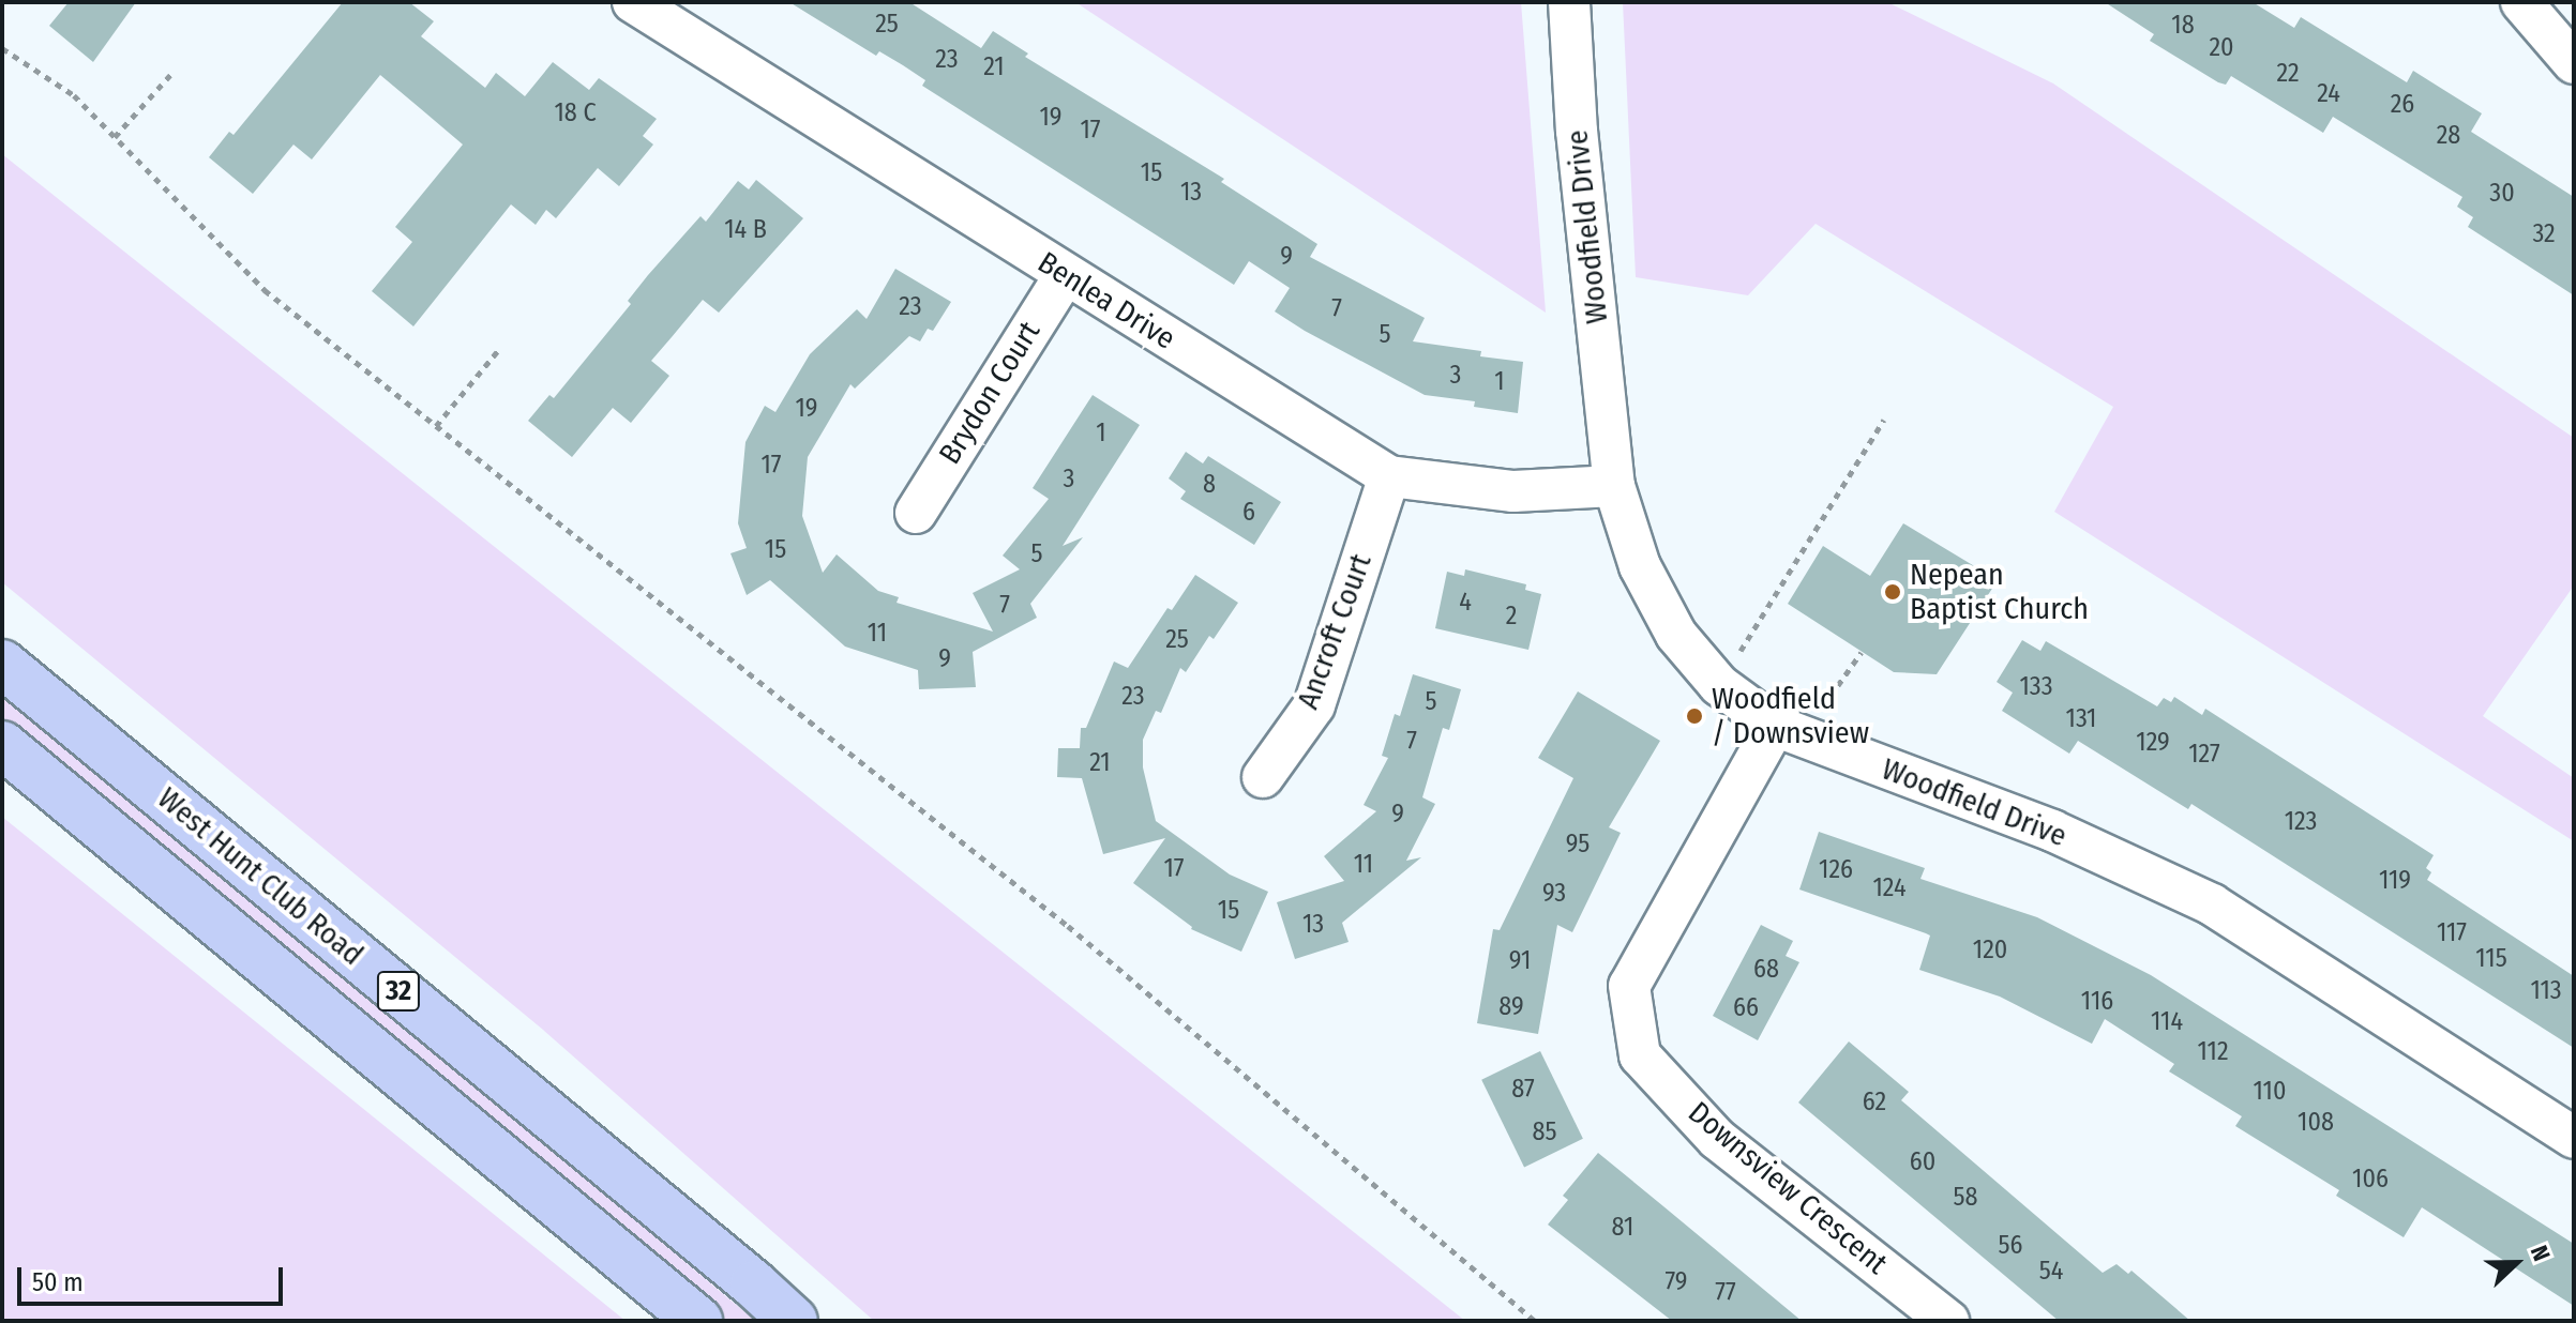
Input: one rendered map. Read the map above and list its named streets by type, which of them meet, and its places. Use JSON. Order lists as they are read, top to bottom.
{
  "streets": {
    "main road": ["West Hunt Club Road", "32"],
    "street": [
      "Woodfield Drive",
      "Benlea Drive",
      "Brydon Court",
      "Ancroft Court",
      "Downsview Crescent"
    ]
  },
  "crossings": [
    ["Woodfield Drive", "Benlea Drive"],
    ["Woodfield Drive", "Downsview Crescent"],
    ["Benlea Drive", "Brydon Court"],
    ["Benlea Drive", "Ancroft Court"]
  ],
  "places": ["Nepean Baptist Church", "Woodfield / Downsview"],
  "house_numbers": [
    "25",
    "18",
    "20",
    "23",
    "21",
    "22",
    "24",
    "26",
    "18 C",
    "19",
    "17",
    "28",
    "15",
    "13",
    "30",
    "14 B",
    "32",
    "9",
    "23",
    "7",
    "5",
    "3",
    "1",
    "19",
    "1",
    "17",
    "3",
    "8",
    "6",
    "15",
    "5",
    "4",
    "7",
    "2",
    "11",
    "25",
    "9",
    "133",
    "23",
    "5",
    "131",
    "7",
    "129",
    "127",
    "21",
    "9",
    "123",
    "95",
    "11",
    "17",
    "126",
    "119",
    "124",
    "93",
    "15",
    "13",
    "117",
    "120",
    "115",
    "91",
    "68",
    "113",
    "116",
    "89",
    "66",
    "114",
    "112",
    "87",
    "110",
    "62",
    "108",
    "85",
    "60",
    "106",
    "58",
    "81",
    "56",
    "54",
    "79",
    "77"
  ],
  "scale_bar": "50 m",
  "north": "right"
}
